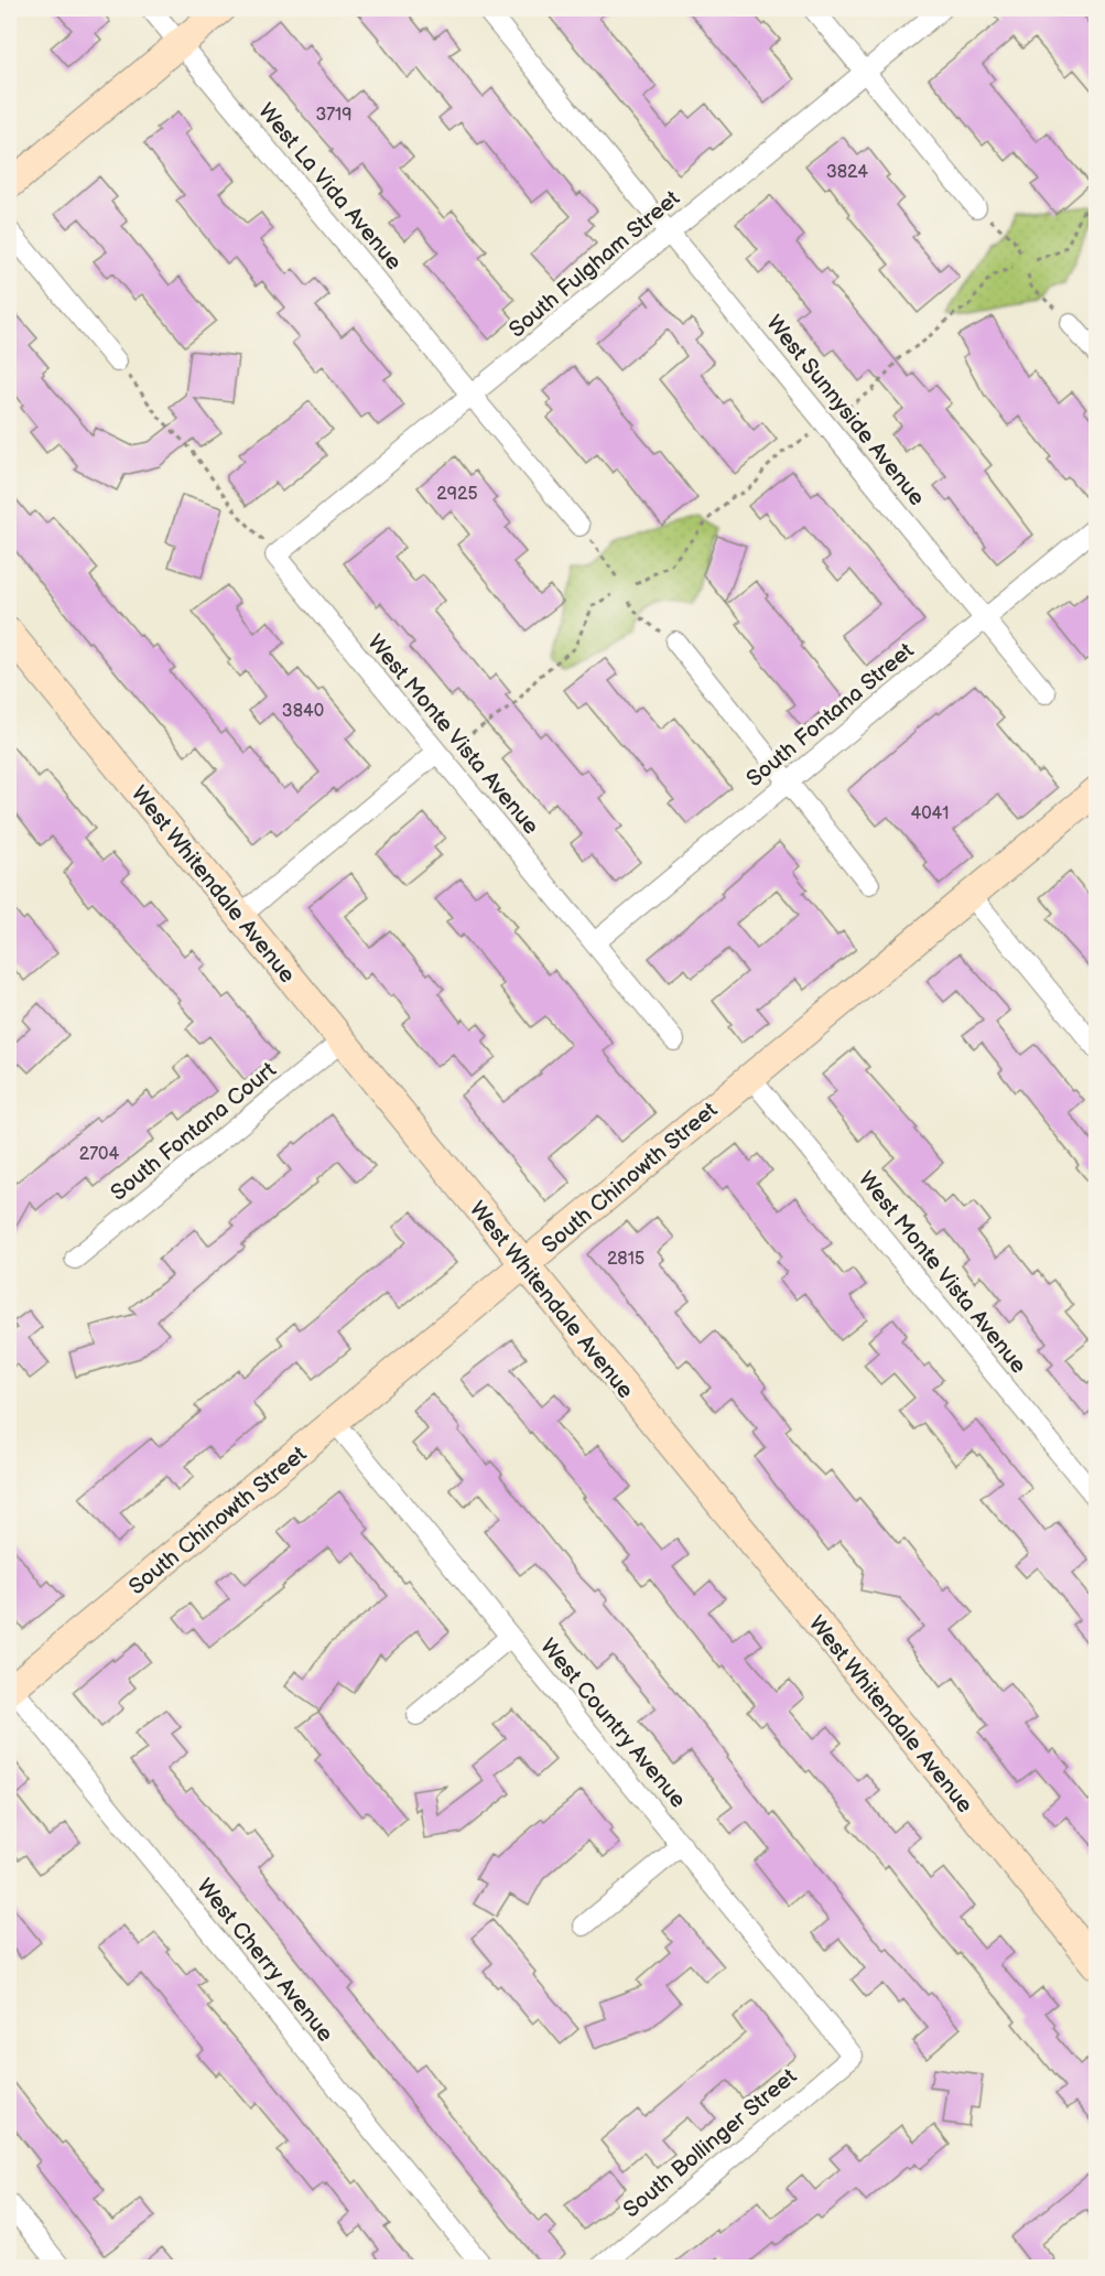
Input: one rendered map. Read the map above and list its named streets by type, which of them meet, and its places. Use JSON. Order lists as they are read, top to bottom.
{
  "streets": {
    "street": [
      "West La Vida Avenue",
      "South Fulgham Street",
      "West Sunnyside Avenue",
      "South Fontana Street",
      "West Monte Vista Avenue",
      "West Whitendale Avenue",
      "South Fontana Court",
      "South Chinowth Street",
      "West Country Avenue",
      "West Cherry Avenue",
      "South Bollinger Street"
    ]
  },
  "crossings": [
    ["West La Vida Avenue", "South Fulgham Street"],
    ["South Fulgham Street", "West Sunnyside Avenue"],
    ["South Fulgham Street", "West Monte Vista Avenue"],
    ["West Sunnyside Avenue", "South Fontana Street"],
    ["South Fontana Street", "West Monte Vista Avenue"],
    ["West Monte Vista Avenue", "South Chinowth Street"],
    ["West Whitendale Avenue", "South Fontana Court"],
    ["West Whitendale Avenue", "South Chinowth Street"],
    ["South Chinowth Street", "West Country Avenue"],
    ["South Chinowth Street", "West Cherry Avenue"],
    ["West Country Avenue", "South Bollinger Street"]
  ],
  "house_numbers": [
    "3719",
    "3824",
    "2925",
    "3840",
    "4041",
    "2704",
    "2815"
  ]
}
